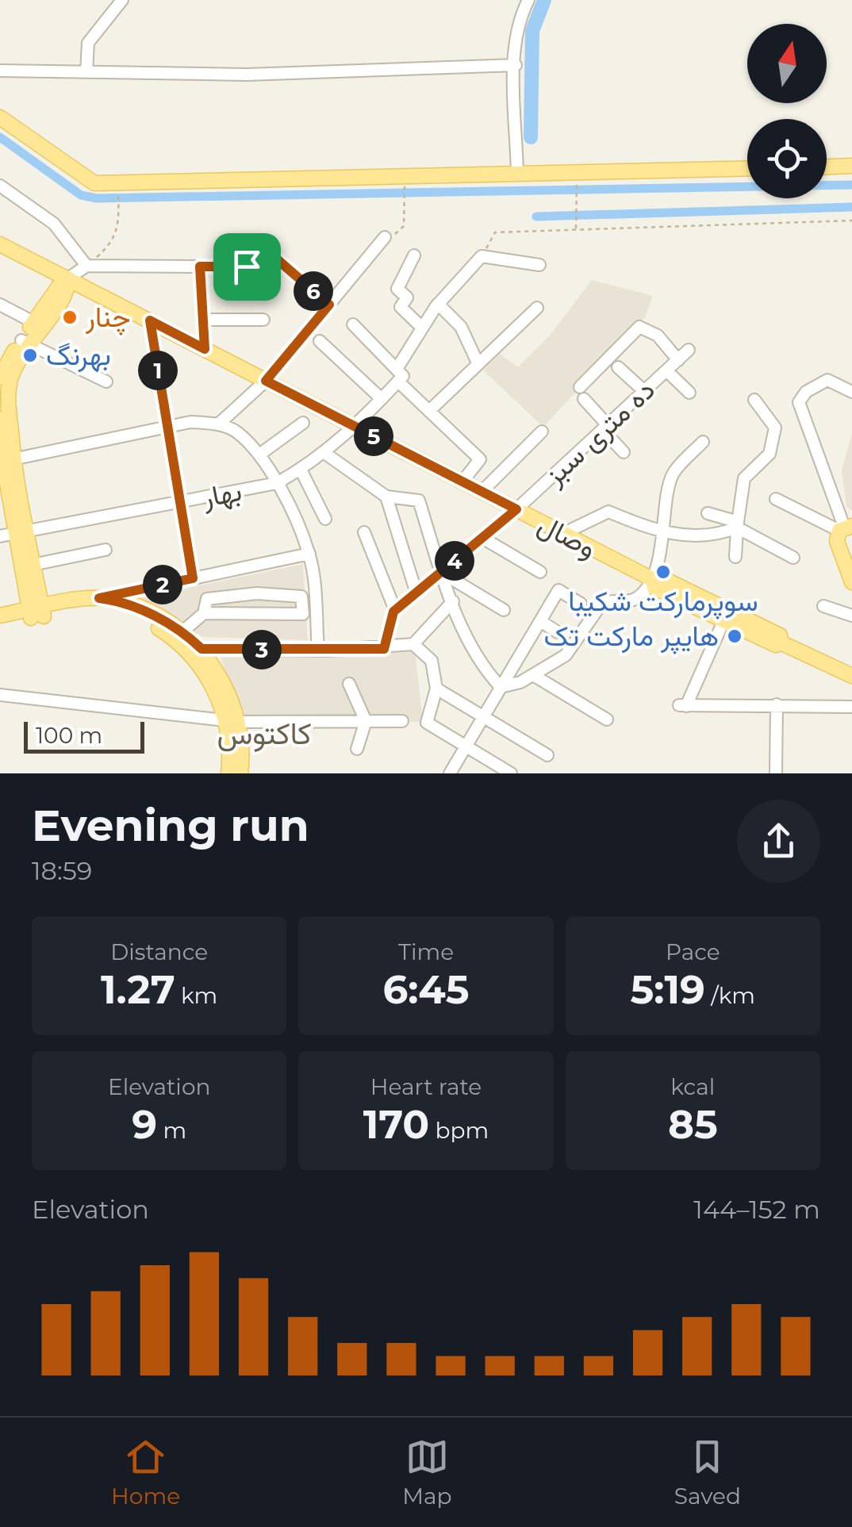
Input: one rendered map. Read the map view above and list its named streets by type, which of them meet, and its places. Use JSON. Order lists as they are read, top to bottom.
{
  "streets": {
    "main road": ["وصال"],
    "street": ["ده متری سبز", "بهار"]
  },
  "crossings": [
    ["ده متری سبز", "وصال"],
    ["بهار", "وصال"]
  ],
  "districts": ["کاکتوس"],
  "places": [
    "چنار",
    "بهرنگ",
    "سوپرمارکت شکیبا",
    "هایپر مارکت تک"
  ],
  "scale_bar": "100 m",
  "north": "top",
  "page": {
    "pins": [
      "6",
      "1",
      "5",
      "4",
      "2",
      "3"
    ],
    "scale": "100 m",
    "heading": ["Evening run", "18:59"],
    "stats": [
      ["Distance", "1.27 km"],
      ["Time", "6:45"],
      ["Pace", "5:19 /km"],
      ["Elevation", "9 m"],
      ["Heart rate", "170 bpm"],
      ["kcal", "85"]
    ],
    "chart": ["Elevation", "144–152 m"],
    "tabs": ["Home", "Map", "Saved"]
  }
}
